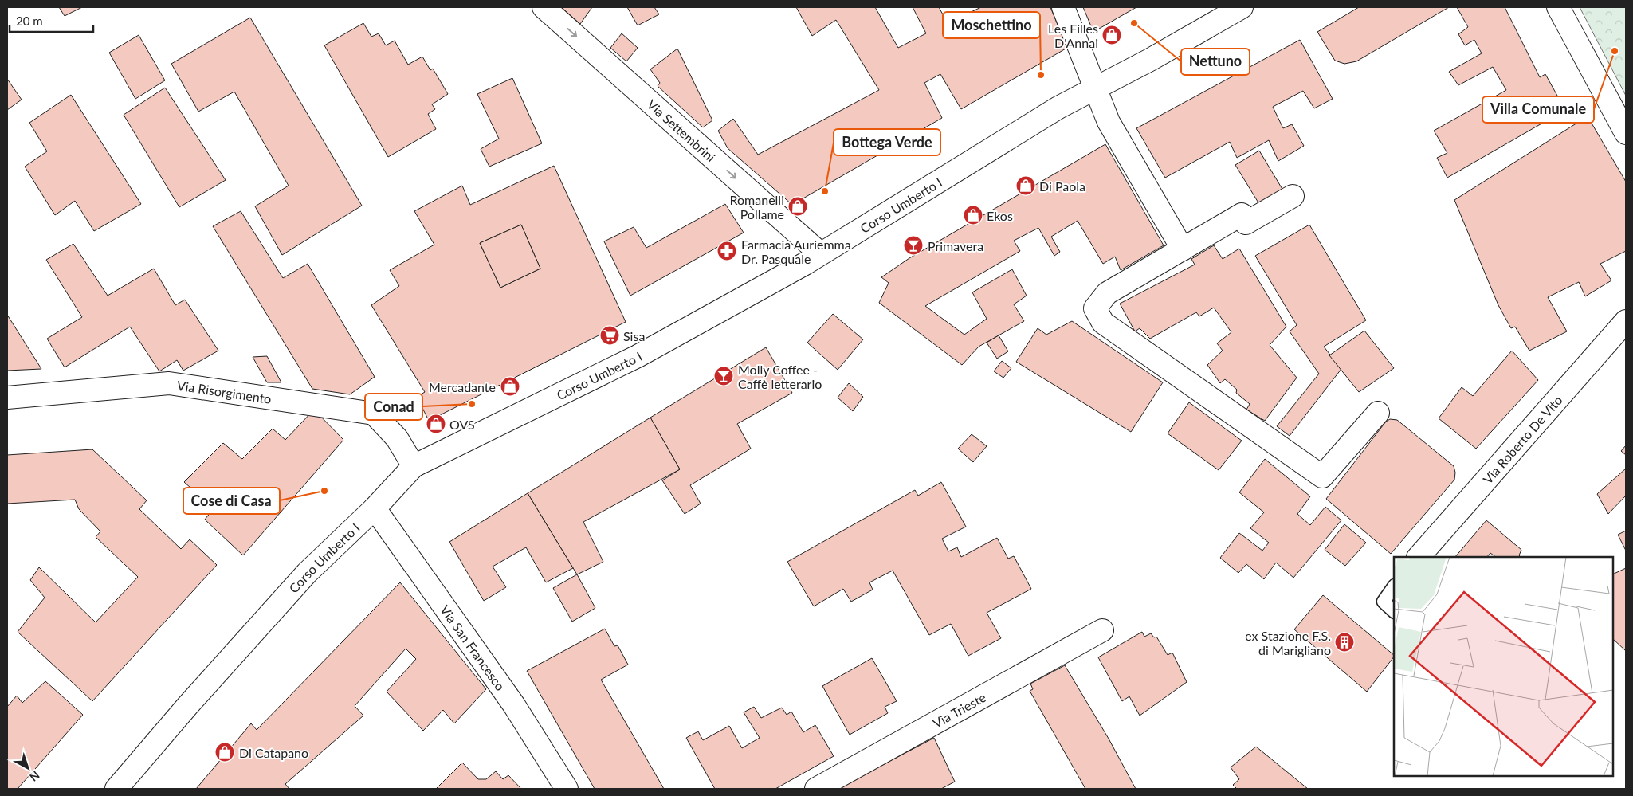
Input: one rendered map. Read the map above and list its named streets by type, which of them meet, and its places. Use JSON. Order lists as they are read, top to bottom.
{
  "streets": {
    "street": [
      "Via Settembrini",
      "Corso Umberto I",
      "Via Risorgimento",
      "Via Roberto De Vito",
      "Via San Francesco",
      "Via Trieste"
    ]
  },
  "crossings": [
    ["Via Settembrini", "Corso Umberto I"],
    ["Corso Umberto I", "Via Risorgimento"],
    ["Corso Umberto I", "Via San Francesco"]
  ],
  "one_way": ["Via Settembrini"],
  "places": {
    "other": [
      "Nettuno",
      "Villa Comunale",
      "Moschettino",
      "Bottega Verde",
      "Conad",
      "Cose di Casa"
    ],
    "shop": [
      "Les Filles D'Annai",
      "Di Paola",
      "Romanelli Pollame",
      "Ekos",
      "Mercadante",
      "OVS",
      "Di Catapano"
    ],
    "bar": ["Primavera", "Molly Coffee - Caffè letterario"],
    "pharmacy": ["Farmacia Auriemma Dr. Pasquale"],
    "supermarket": ["Sisa"],
    "building": ["ex Stazione F.S. di Marigliano"]
  },
  "scale_bar": "20 m",
  "north": "bottom right"
}
